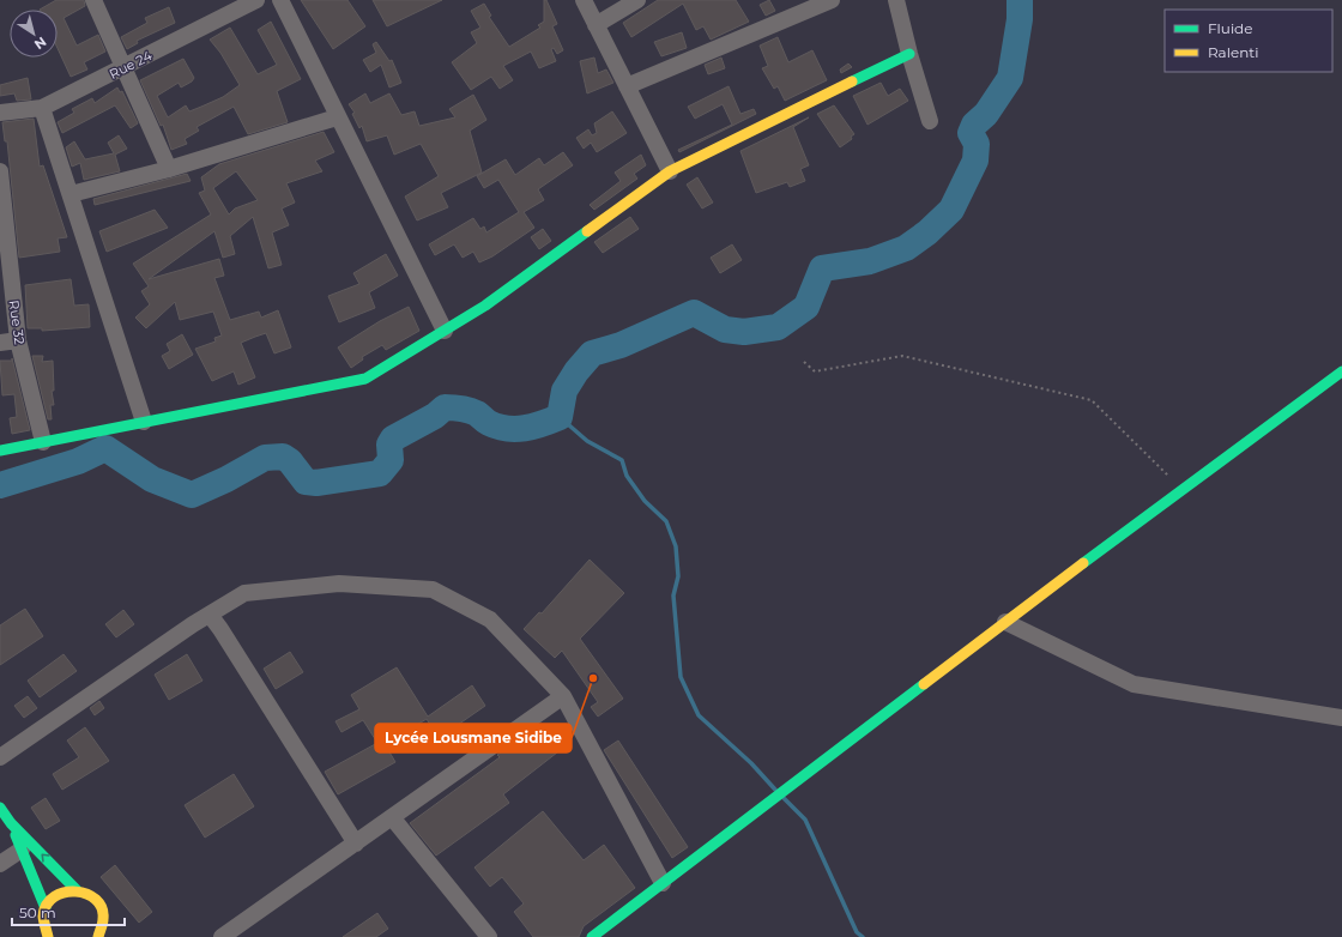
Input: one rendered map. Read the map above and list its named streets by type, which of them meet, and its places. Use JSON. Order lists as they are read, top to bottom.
{
  "streets": {
    "street": ["Rue 24", "Rue 32"]
  },
  "places": ["Lycée Lousmane Sidibe"],
  "legend": ["Fluide", "Ralenti"],
  "scale_bar": "50 m",
  "north": "bottom right"
}
